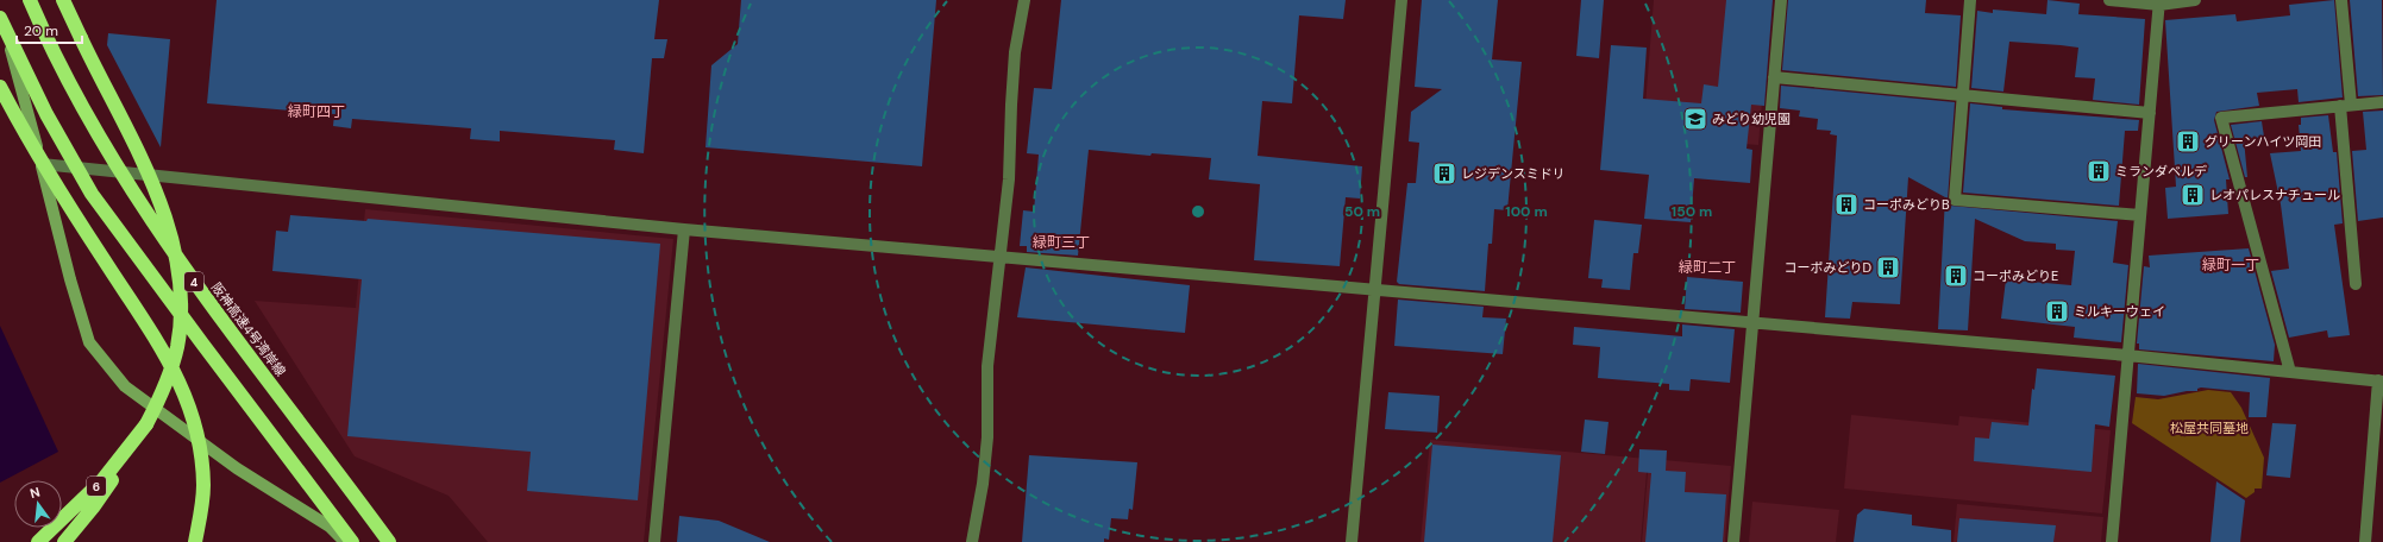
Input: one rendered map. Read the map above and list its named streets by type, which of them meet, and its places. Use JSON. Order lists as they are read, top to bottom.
{
  "streets": {
    "highway": ["4", "阪神高速4号湾岸線", "6"]
  },
  "crossings": [
    ["4", "6"]
  ],
  "districts": [
    "緑町四丁",
    "緑町三丁",
    "緑町一丁",
    "緑町二丁"
  ],
  "parks": ["松屋共同墓地"],
  "places": {
    "school or university": ["みどり幼児園"],
    "building": [
      "グリーンハイツ岡田",
      "ミランダベルデ",
      "レジデンスミドリ",
      "レオパレスナチュール",
      "コーポみどりB",
      "コーポみどりD",
      "コーポみどりE",
      "ミルキーウェイ"
    ]
  },
  "scale_bar": "20 m",
  "north": "top",
  "rings": ["50 m", "100 m", "150 m"]
}
